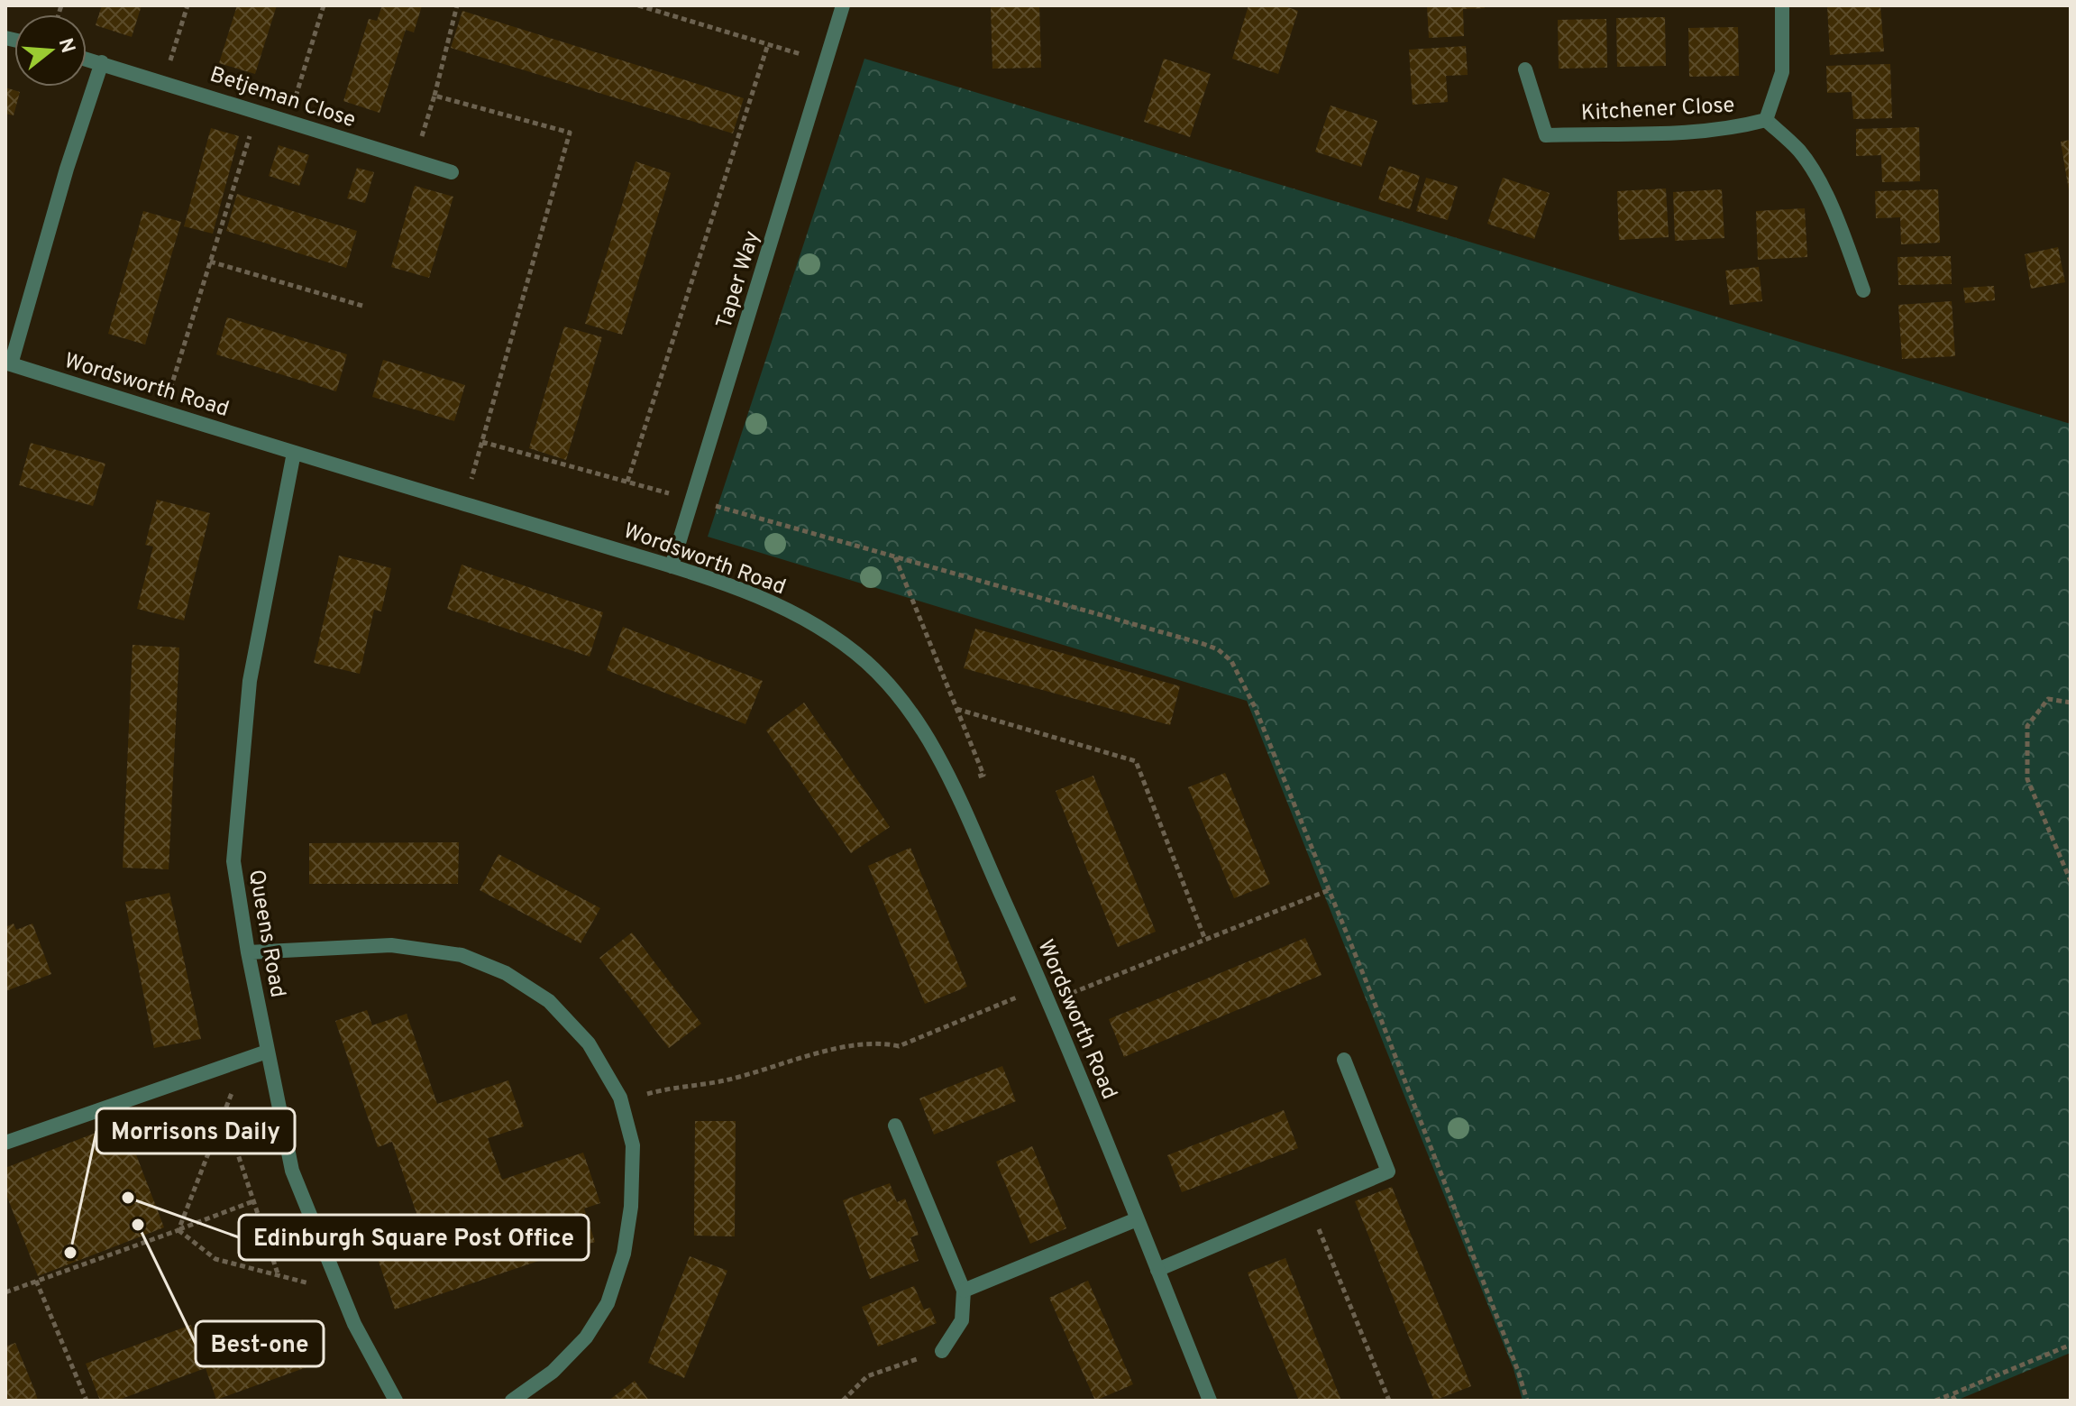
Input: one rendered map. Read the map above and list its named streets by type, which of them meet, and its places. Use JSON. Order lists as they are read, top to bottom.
{
  "streets": {
    "street": [
      "Betjeman Close",
      "Kitchener Close",
      "Taper Way",
      "Wordsworth Road",
      "Queens Road"
    ]
  },
  "crossings": [
    ["Taper Way", "Wordsworth Road"],
    ["Wordsworth Road", "Queens Road"]
  ],
  "places": ["Edinburgh Square Post Office", "Best-one", "Morrisons Daily"],
  "north": "right"
}
